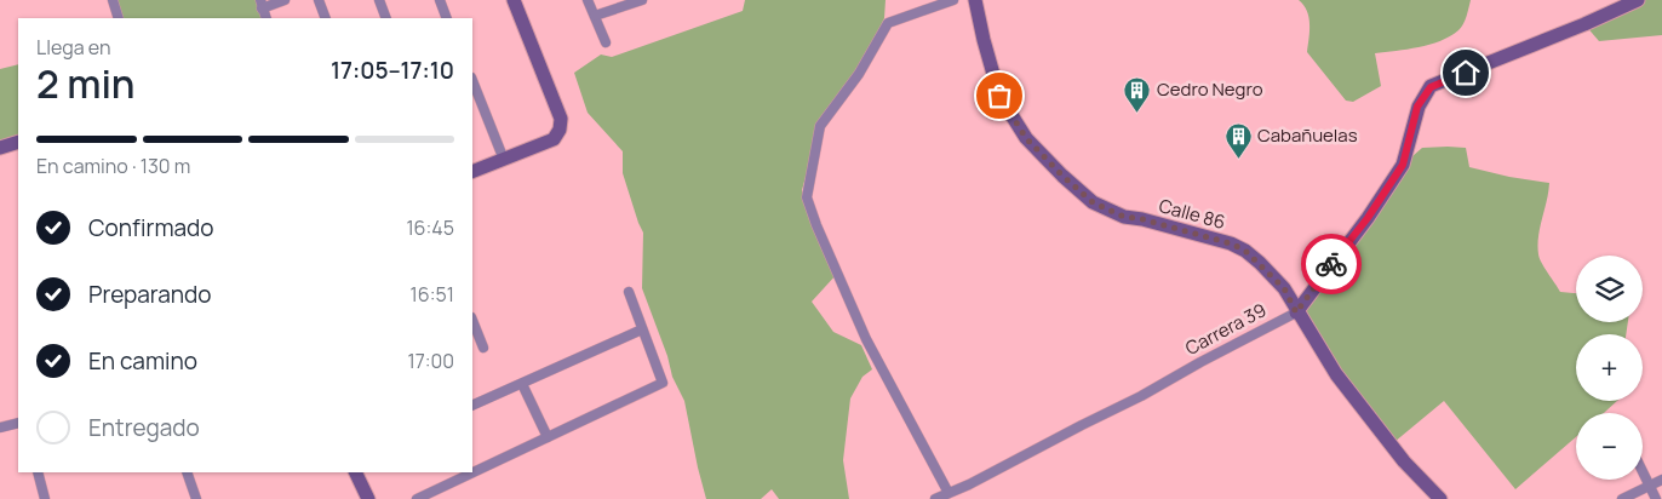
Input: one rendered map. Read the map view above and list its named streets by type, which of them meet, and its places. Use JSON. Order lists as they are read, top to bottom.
{
  "streets": {
    "main road": ["Calle 86", "Carrera 39"]
  },
  "crossings": [
    ["Calle 86", "Carrera 39"]
  ],
  "places": {
    "building": ["Cedro Negro", "Cabañuelas"]
  },
  "page": {
    "heading": ["2 min", "Llega en", "17:05–17:10"],
    "bar": "En camino · 130 m",
    "list": [
      ["Confirmado", "16:45"],
      ["Preparando", "16:51"],
      ["En camino", "17:00"],
      "Entregado"
    ],
    "map_buttons": ["+", "−"]
  }
}
